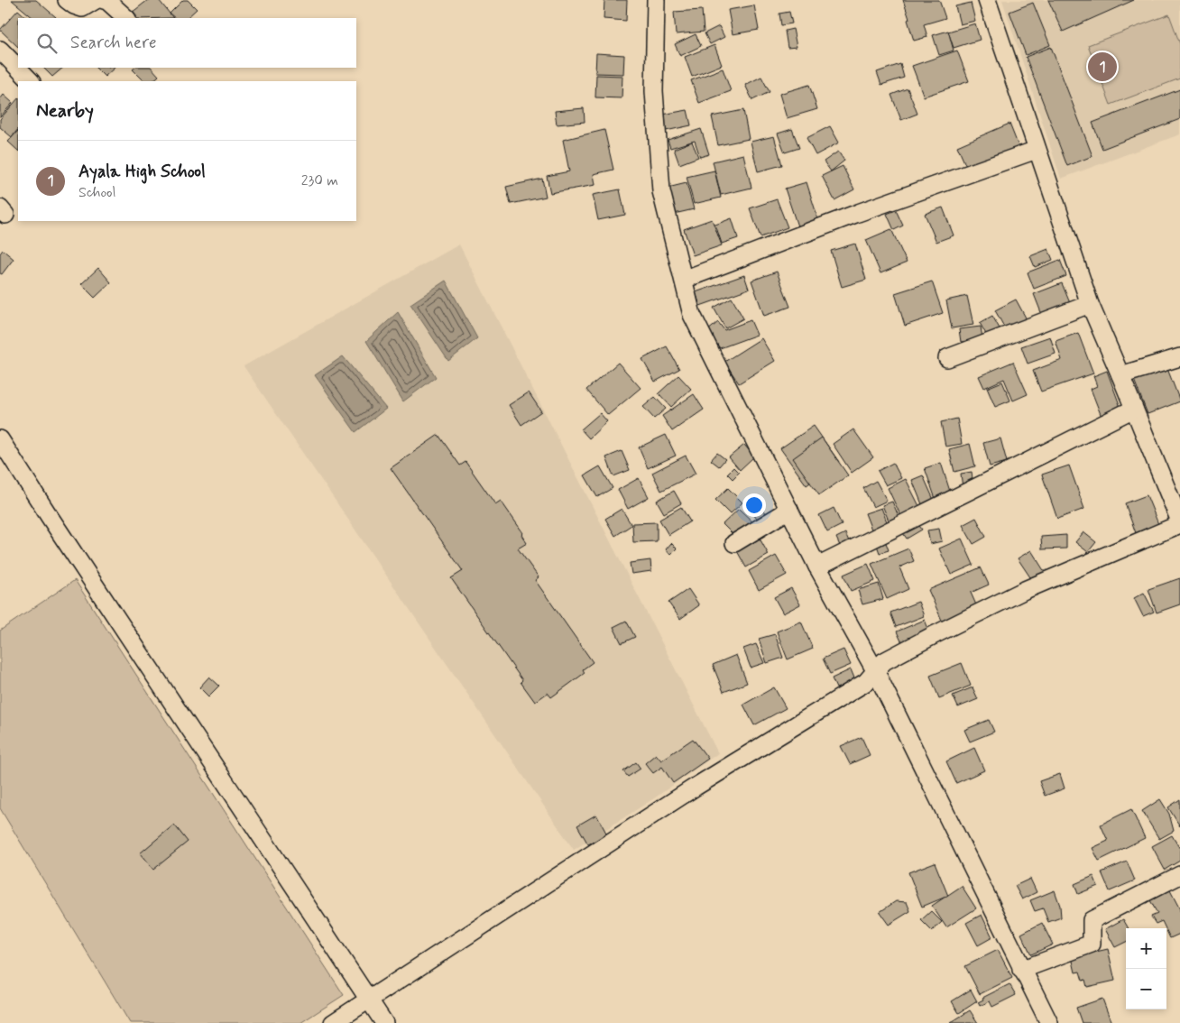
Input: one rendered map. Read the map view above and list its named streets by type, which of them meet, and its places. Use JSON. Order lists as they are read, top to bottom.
{
  "page": {
    "search": "Search here",
    "pins": "1",
    "heading": "Nearby",
    "list": [
      {
        "mark": "1",
        "name": "Ayala High School",
        "note": "School",
        "value": "230 m"
      }
    ],
    "map_buttons": ["+", "−"]
  }
}
